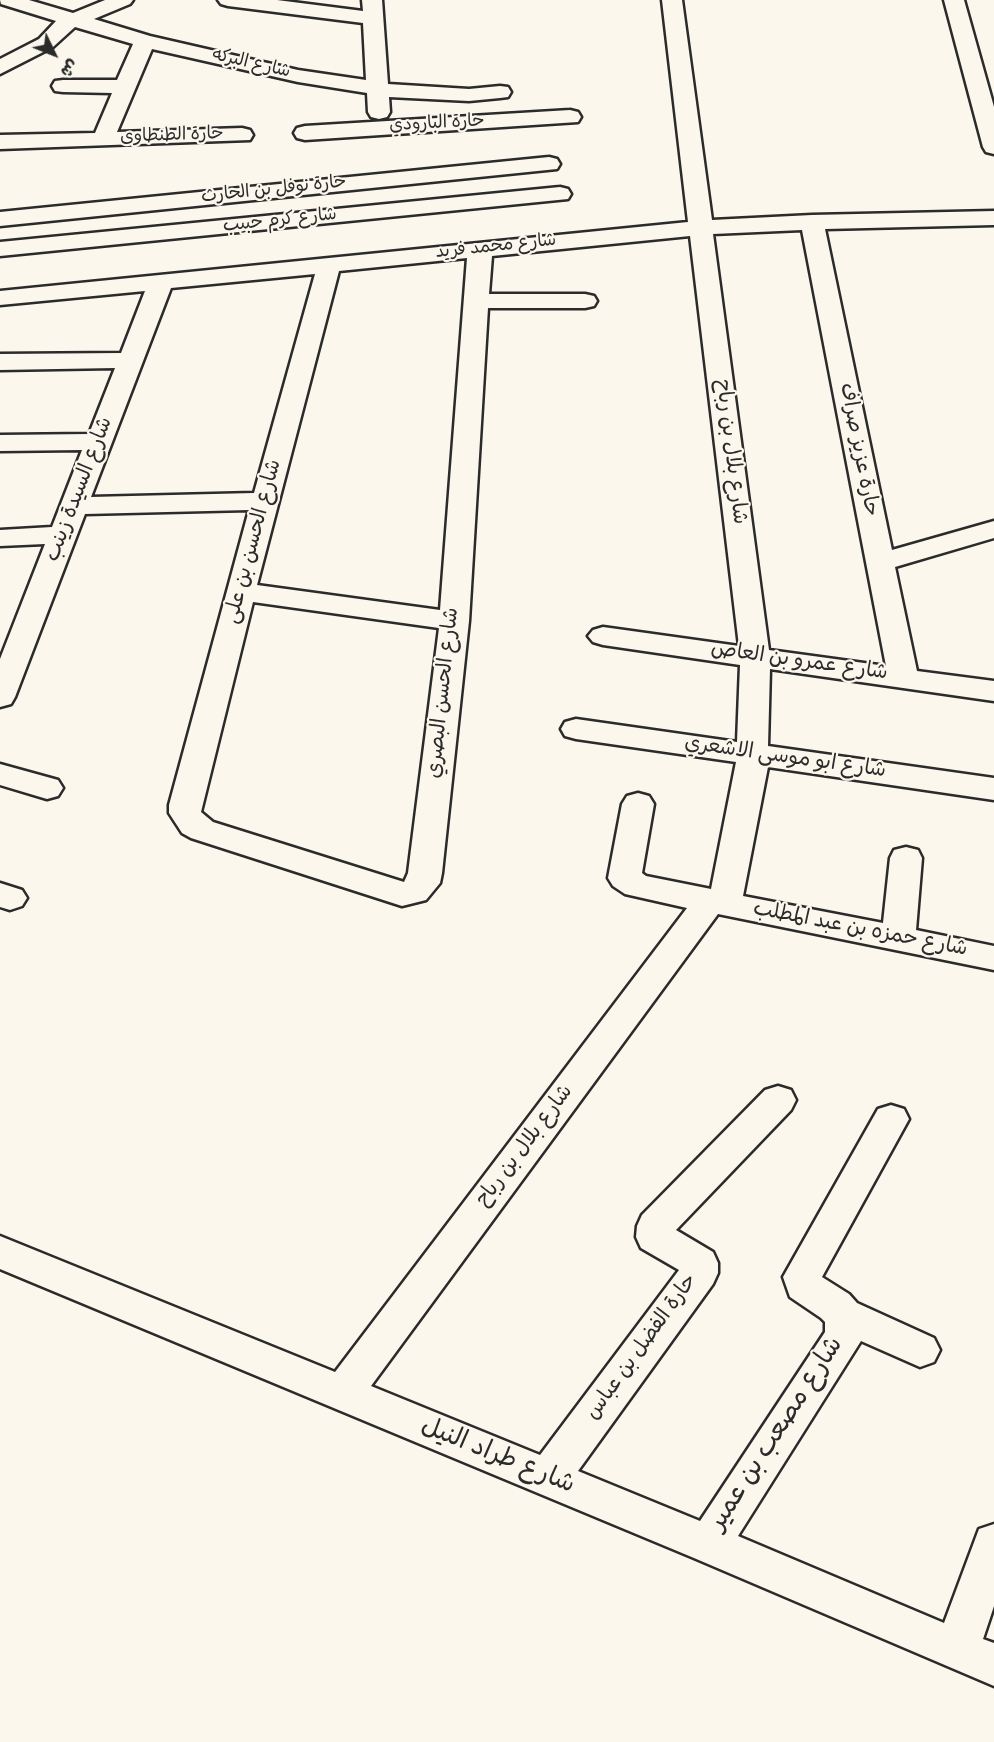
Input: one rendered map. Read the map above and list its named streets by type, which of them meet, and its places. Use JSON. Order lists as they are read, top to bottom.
{
  "streets": {
    "street": [
      "شارع البركه",
      "حارة البارودي",
      "حارة الطنطاوى",
      "حارة نوفل بن الحارث",
      "شارع كرم حبيب",
      "شارع محمد فريد",
      "حارة عزيز صراف",
      "شارع بلال بن رباح",
      "شارع السيدة زينب",
      "شارع الحسن بن على",
      "شارع عمرو بن العاص",
      "شارع الحسن البصري",
      "شارع ابو موسى الاشعري",
      "شارع حمزه بن عبد المطلب",
      "حارة الفضل بن عباس",
      "شارع مصعب بن عمير",
      "شارع طراد النيل"
    ]
  },
  "crossings": [
    ["شارع البركه", "حارة الطنطاوى"],
    ["حارة نوفل بن الحارث", "شارع كرم حبيب"],
    ["شارع محمد فريد", "حارة عزيز صراف"],
    ["شارع محمد فريد", "شارع بلال بن رباح"],
    ["شارع محمد فريد", "شارع السيدة زينب"],
    ["شارع محمد فريد", "شارع الحسن بن على"],
    ["شارع محمد فريد", "شارع الحسن البصري"],
    ["حارة عزيز صراف", "شارع عمرو بن العاص"],
    ["شارع بلال بن رباح", "شارع عمرو بن العاص"],
    ["شارع بلال بن رباح", "شارع ابو موسى الاشعري"],
    ["شارع بلال بن رباح", "شارع حمزه بن عبد المطلب"],
    ["شارع بلال بن رباح", "شارع طراد النيل"],
    ["شارع الحسن بن على", "شارع الحسن البصري"],
    ["حارة الفضل بن عباس", "شارع طراد النيل"],
    ["شارع مصعب بن عمير", "شارع طراد النيل"]
  ],
  "north": "bottom right"
}
